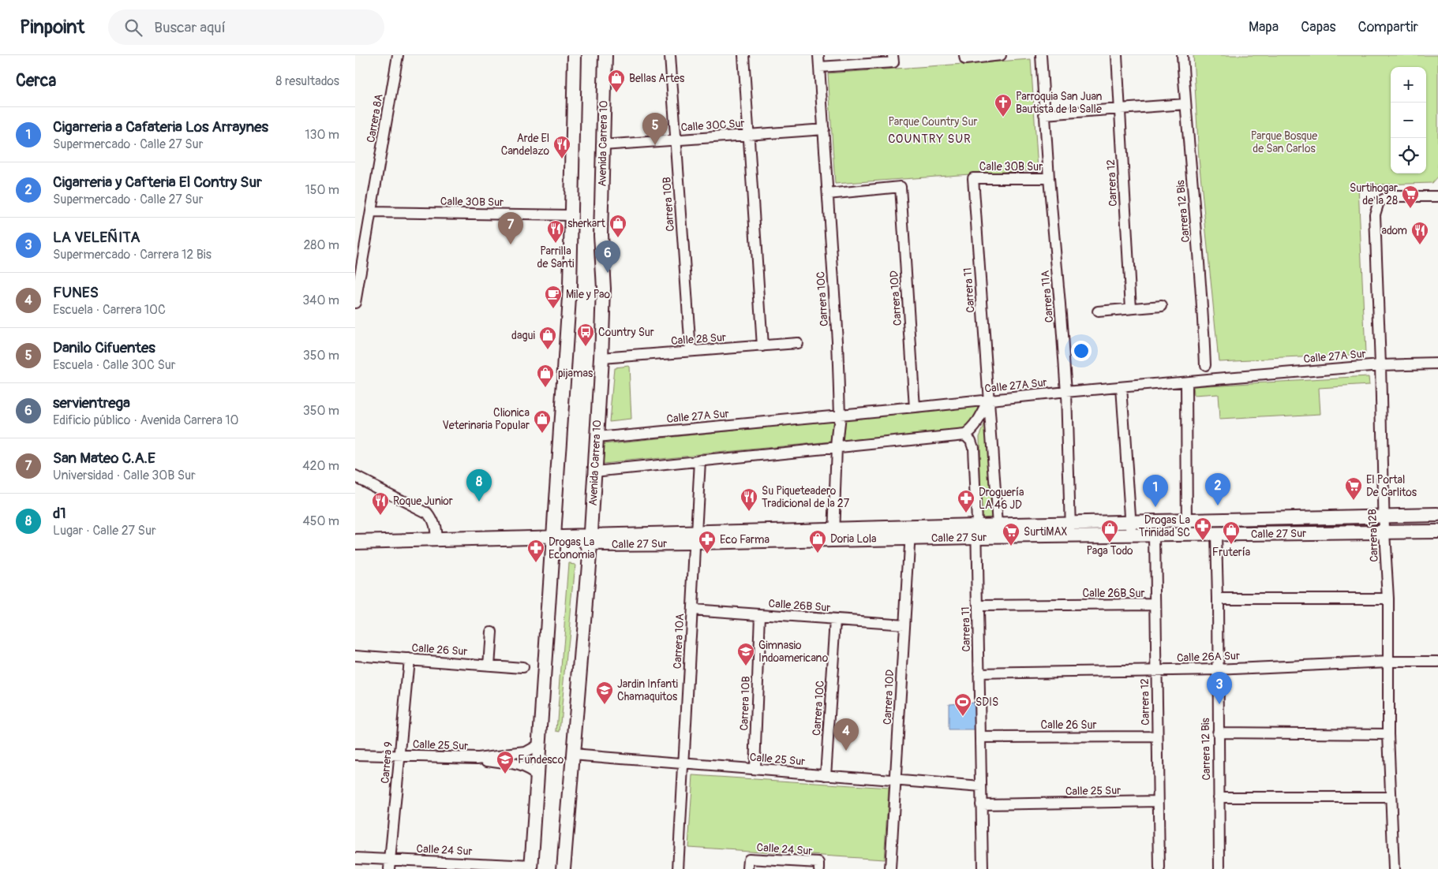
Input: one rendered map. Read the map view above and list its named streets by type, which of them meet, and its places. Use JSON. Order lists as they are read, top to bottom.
{
  "streets": {
    "main road": ["Avenida Carrera 10", "Calle 27 Sur"],
    "street": [
      "Carrera 8A",
      "Calle 30C Sur",
      "Calle 30B Sur",
      "Carrera 12",
      "Carrera 10B",
      "Carrera 12 Bis",
      "Carrera 11",
      "Carrera 11A",
      "Carrera 10D",
      "Carrera 10C",
      "Calle 28 Sur",
      "Calle 27A Sur",
      "Carrera 12B",
      "Calle 26B Sur",
      "Carrera 10A",
      "Calle 26 Sur",
      "Calle 26A Sur",
      "Calle 25 Sur",
      "Carrera 9",
      "Calle 24 Sur"
    ]
  },
  "crossings": [
    ["Carrera 8A", "Calle 30B Sur"],
    ["Calle 30C Sur", "Avenida Carrera 10"],
    ["Calle 30C Sur", "Carrera 10B"],
    ["Calle 30C Sur", "Carrera 10C"],
    ["Avenida Carrera 10", "Calle 28 Sur"],
    ["Avenida Carrera 10", "Calle 27A Sur"],
    ["Avenida Carrera 10", "Calle 27 Sur"],
    ["Avenida Carrera 10", "Calle 25 Sur"],
    ["Calle 30B Sur", "Carrera 11"],
    ["Calle 30B Sur", "Carrera 11A"],
    ["Carrera 12", "Calle 27 Sur"],
    ["Carrera 12", "Calle 26B Sur"],
    ["Carrera 12", "Calle 26 Sur"],
    ["Carrera 12", "Calle 26A Sur"],
    ["Carrera 12", "Calle 25 Sur"],
    ["Carrera 10B", "Calle 28 Sur"],
    ["Carrera 10B", "Calle 26B Sur"],
    ["Carrera 10B", "Calle 25 Sur"],
    ["Carrera 12 Bis", "Calle 27 Sur"],
    ["Carrera 12 Bis", "Calle 26A Sur"],
    ["Carrera 11", "Calle 27A Sur"],
    ["Carrera 11", "Calle 27 Sur"],
    ["Carrera 11", "Calle 26B Sur"],
    ["Carrera 11", "Calle 26 Sur"],
    ["Carrera 11", "Calle 26A Sur"],
    ["Carrera 11", "Calle 25 Sur"],
    ["Carrera 11A", "Calle 27A Sur"],
    ["Carrera 11A", "Calle 27 Sur"],
    ["Carrera 10D", "Carrera 10C"],
    ["Carrera 10D", "Calle 27A Sur"],
    ["Carrera 10D", "Calle 27 Sur"],
    ["Carrera 10D", "Calle 26B Sur"],
    ["Carrera 10D", "Calle 25 Sur"],
    ["Carrera 10C", "Calle 27A Sur"],
    ["Carrera 10C", "Calle 27 Sur"],
    ["Carrera 10C", "Calle 26B Sur"],
    ["Carrera 10C", "Calle 25 Sur"],
    ["Calle 27A Sur", "Carrera 12B"],
    ["Calle 27 Sur", "Carrera 12B"],
    ["Calle 27 Sur", "Carrera 10A"],
    ["Carrera 12B", "Calle 26A Sur"],
    ["Calle 26B Sur", "Carrera 10A"],
    ["Carrera 10A", "Calle 25 Sur"],
    ["Calle 26 Sur", "Carrera 9"],
    ["Calle 25 Sur", "Carrera 9"],
    ["Carrera 9", "Calle 24 Sur"]
  ],
  "districts": ["COUNTRY SUR"],
  "parks": ["Parque Country Sur", "Parque Bosque de San Carlos"],
  "places": {
    "shop": [
      "Bellas Artes",
      "sherkart",
      "dagui",
      "pijamas",
      "Clionica Veterinaria Popular",
      "Paga Todo",
      "Frutería",
      "Doria Lola"
    ],
    "church": ["Parroquia San Juan Bautista de la Salle"],
    "restaurant": [
      "Arde El Candelazo",
      "Parrilla de Santi",
      "adom",
      "Su Piqueteadero Tradicional de la 27",
      "Roque Junior"
    ],
    "supermarket": ["Surtihogar de la 28", "El Portal De Carlitos", "SurtiMAX"],
    "cafe": ["Mile y Pao"],
    "bus stop": ["Country Sur"],
    "pharmacy": [
      "Droguería LA 46 JD",
      "Drogas La Trinidad SC",
      "Eco Farma",
      "Drogas La Economia"
    ],
    "school or university": ["Gimnasio Indoamericano", "Jardin Infanti Chamaquitos", "Fundesco"],
    "sports": ["SDIS"]
  },
  "page": {
    "header": "Pinpoint",
    "search": "Buscar aquí",
    "nav": ["Mapa", "Capas", "Compartir"],
    "heading": ["Cerca", "8 resultados"],
    "map_buttons": ["+", "−"],
    "list": [
      {
        "mark": "1",
        "name": "Cigarreria a Cafateria Los Arraynes",
        "note": "Supermercado · Calle 27 Sur",
        "value": "130 m"
      },
      {
        "mark": "2",
        "name": "Cigarreria y Cafteria El Contry Sur",
        "note": "Supermercado · Calle 27 Sur",
        "value": "150 m"
      },
      {
        "mark": "3",
        "name": "LA VELEÑITA",
        "note": "Supermercado · Carrera 12 Bis",
        "value": "280 m"
      },
      {
        "mark": "4",
        "name": "FUNES",
        "note": "Escuela · Carrera 10C",
        "value": "340 m"
      },
      {
        "mark": "5",
        "name": "Danilo Cifuentes",
        "note": "Escuela · Calle 30C Sur",
        "value": "350 m"
      },
      {
        "mark": "6",
        "name": "servientrega",
        "note": "Edificio público · Avenida Carrera 10",
        "value": "350 m"
      },
      {
        "mark": "7",
        "name": "San Mateo C.A.E",
        "note": "Universidad · Calle 30B Sur",
        "value": "420 m"
      },
      {
        "mark": "8",
        "name": "d1",
        "note": "Lugar · Calle 27 Sur",
        "value": "450 m"
      }
    ],
    "pins": [
      "5",
      "7",
      "6",
      "8",
      "2",
      "1",
      "3",
      "4"
    ]
  }
}
